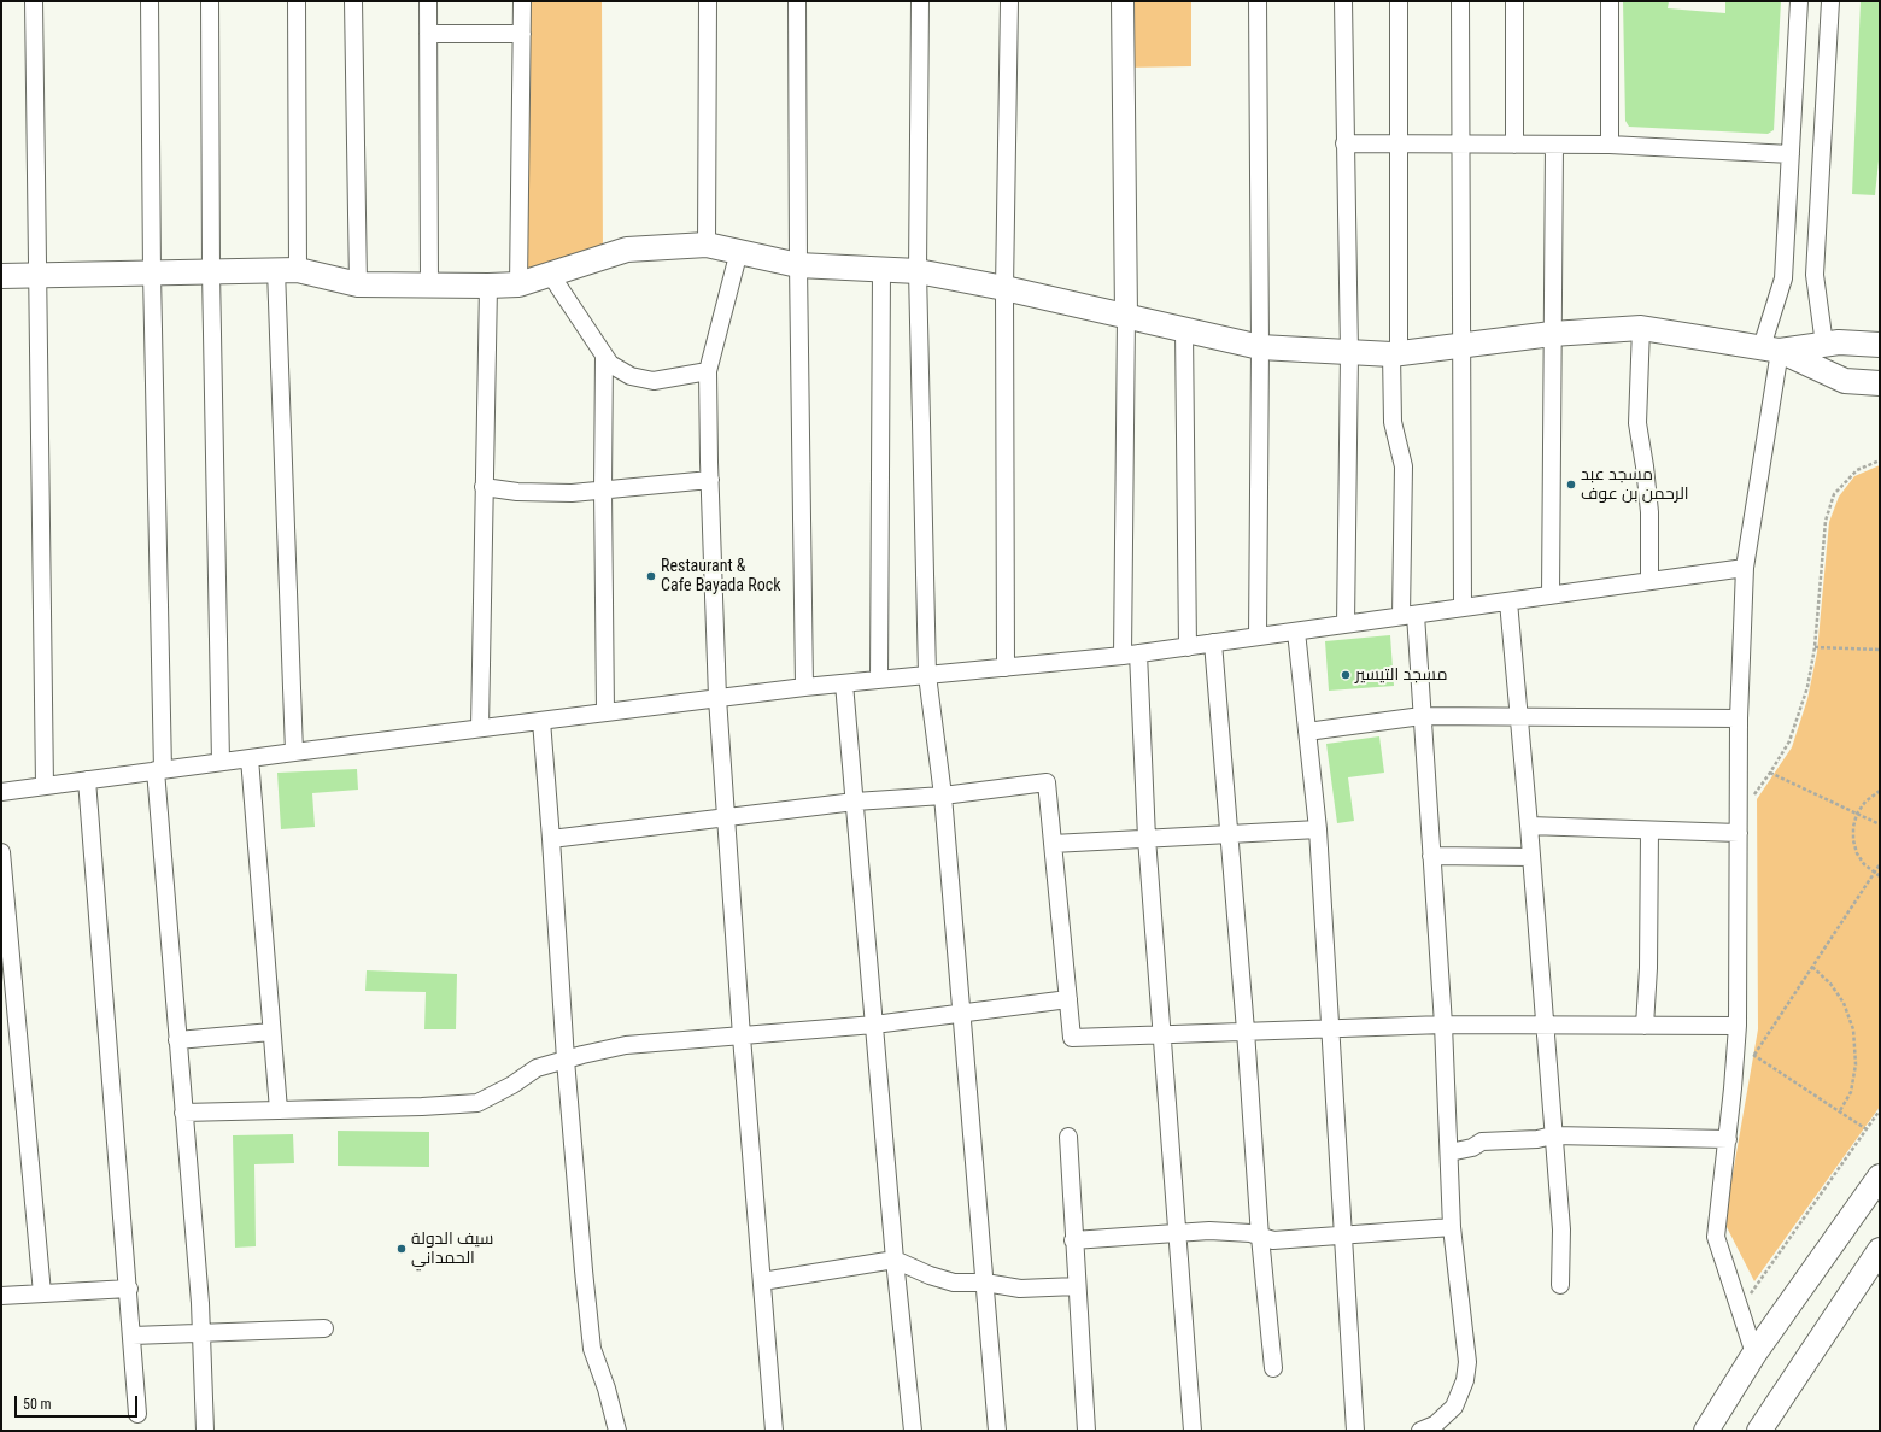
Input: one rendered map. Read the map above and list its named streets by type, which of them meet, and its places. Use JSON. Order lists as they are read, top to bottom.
{
  "places": [
    "مسجد عبد الرحمن بن عوف",
    "Restaurant & Cafe Bayada Rock",
    "مسجد التيسير",
    "سيف الدولة الحمداني"
  ],
  "scale_bar": "50 m"
}
